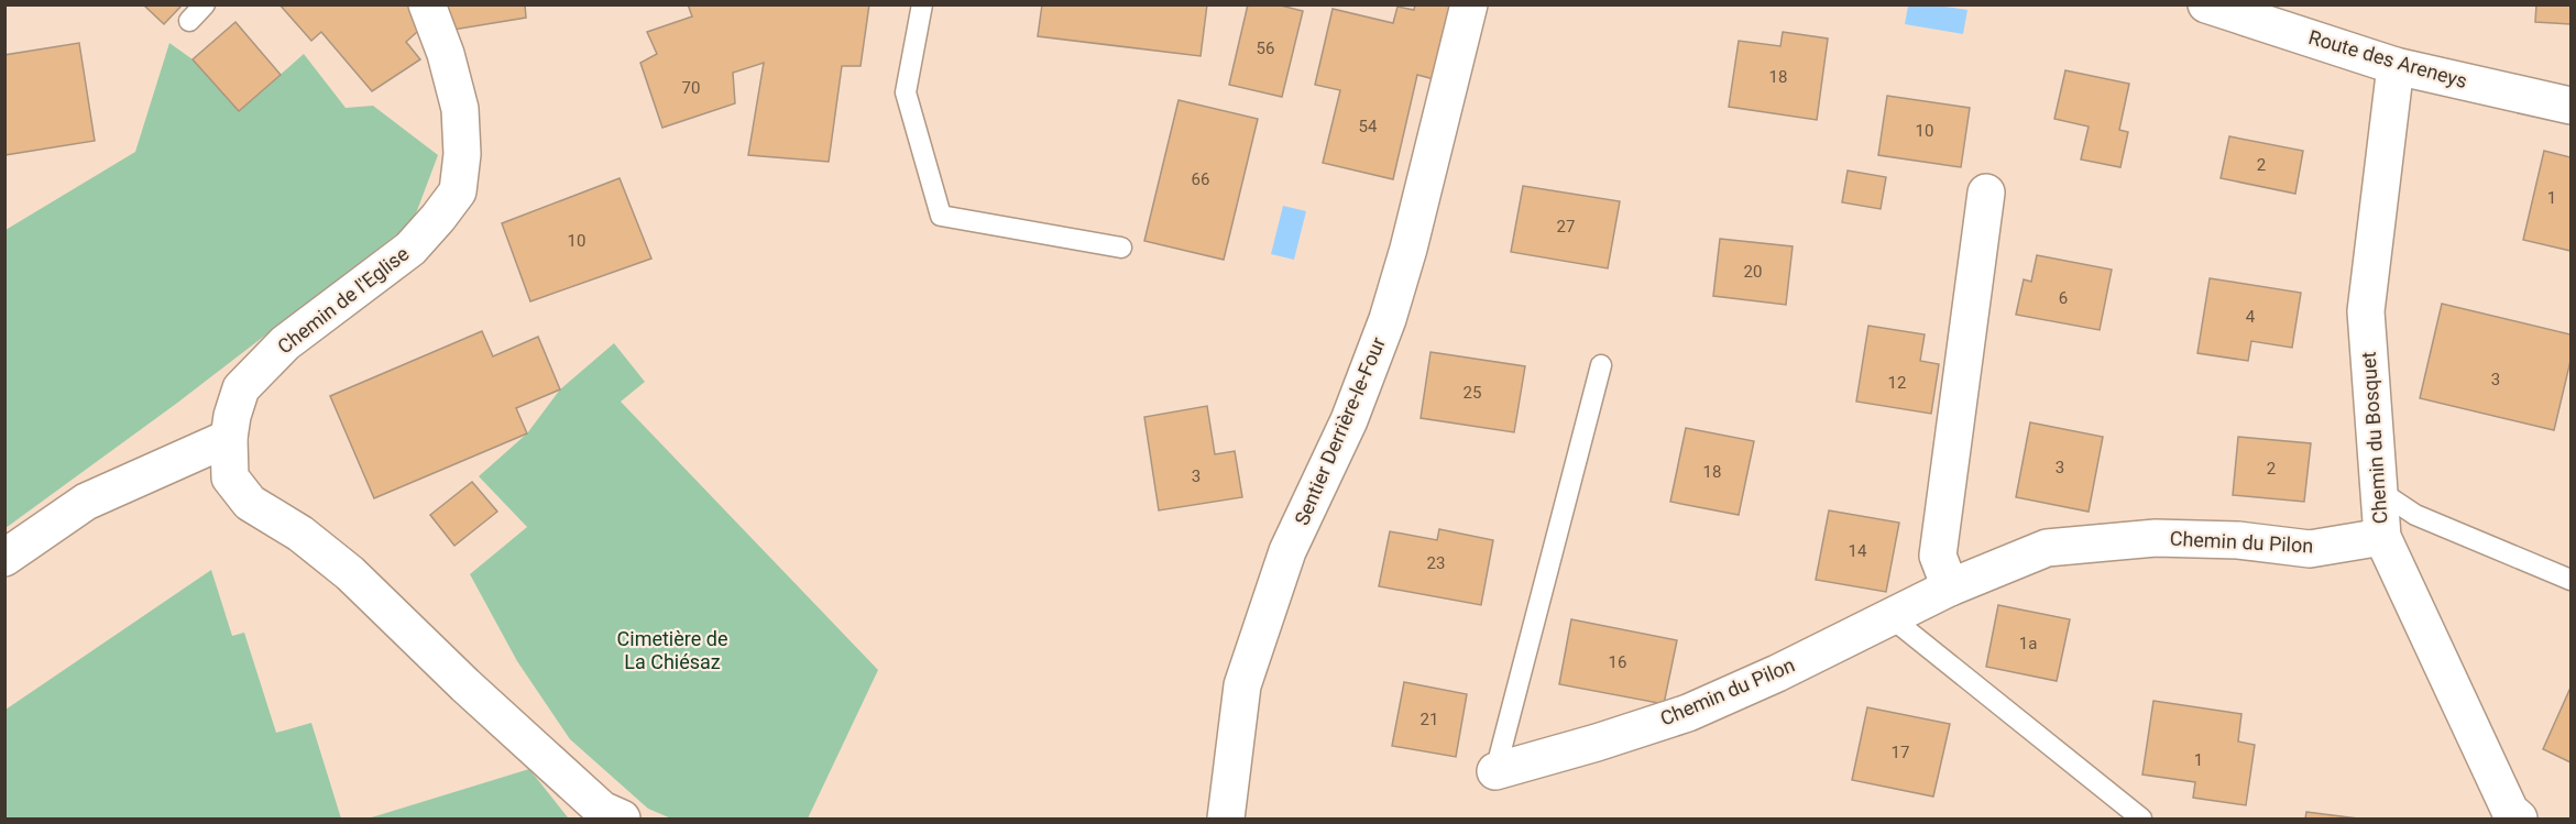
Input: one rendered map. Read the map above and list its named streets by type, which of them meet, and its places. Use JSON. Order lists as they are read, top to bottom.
{
  "streets": {
    "street": [
      "Route des Areneys",
      "Chemin de l'Eglise",
      "Sentier Derrière-le-Four",
      "Chemin du Bosquet",
      "Chemin du Pilon"
    ]
  },
  "crossings": [
    ["Route des Areneys", "Chemin du Bosquet"],
    ["Chemin du Bosquet", "Chemin du Pilon"]
  ],
  "parks": ["Cimetière de La Chiésaz"],
  "house_numbers": [
    "56",
    "18",
    "70",
    "54",
    "10",
    "2",
    "66",
    "1",
    "27",
    "10",
    "20",
    "6",
    "4",
    "3",
    "12",
    "25",
    "3",
    "2",
    "18",
    "3",
    "14",
    "23",
    "1a",
    "16",
    "21",
    "17",
    "1"
  ]
}
